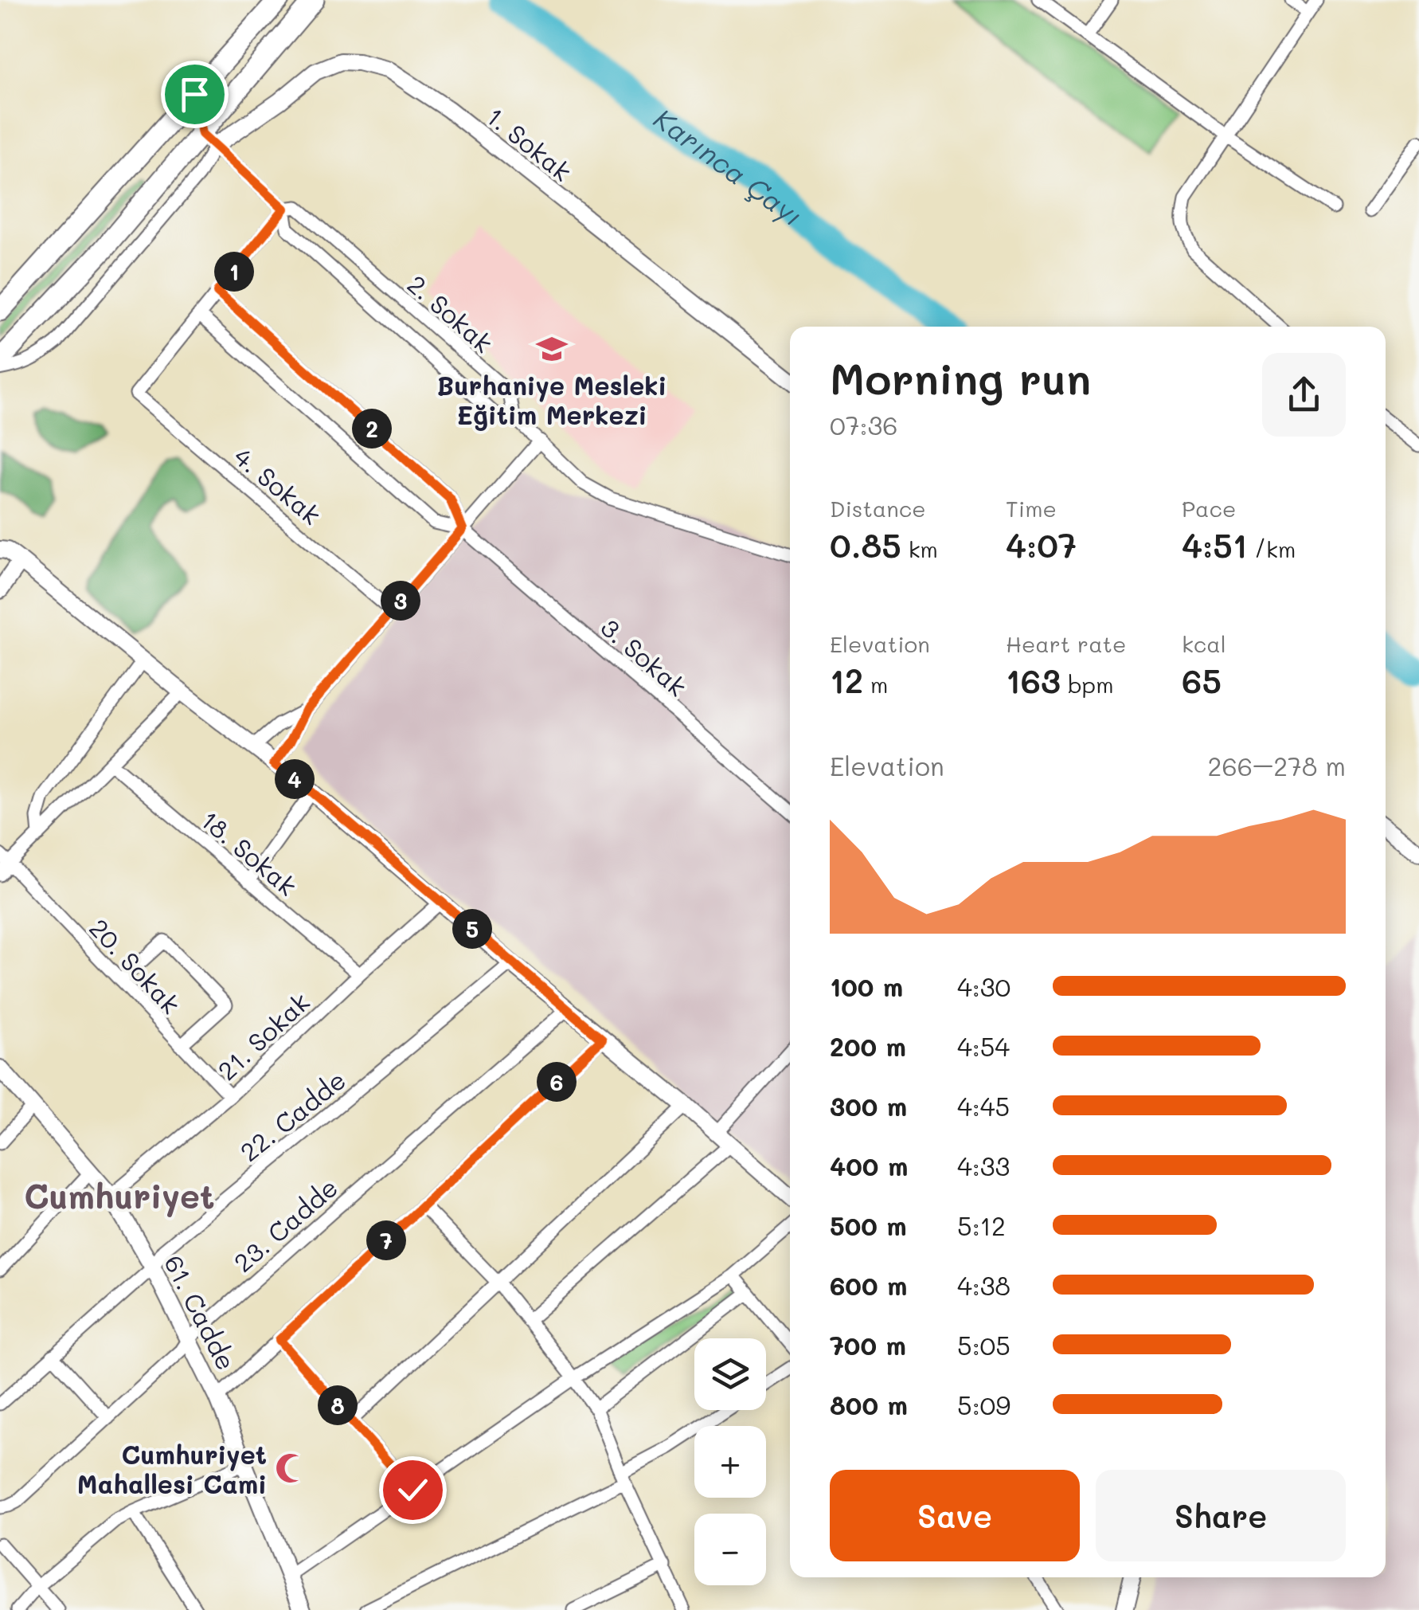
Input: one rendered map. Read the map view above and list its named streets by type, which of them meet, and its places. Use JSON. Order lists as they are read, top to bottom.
{
  "streets": {
    "street": [
      "1. Sokak",
      "2. Sokak",
      "4. Sokak",
      "3. Sokak",
      "18. Sokak",
      "20. Sokak",
      "21. Sokak",
      "22. Cadde",
      "23. Cadde",
      "61. Cadde"
    ]
  },
  "crossings": [
    ["1. Sokak", "2. Sokak"],
    ["4. Sokak", "3. Sokak"],
    ["18. Sokak", "21. Sokak"],
    ["20. Sokak", "21. Sokak"],
    ["21. Sokak", "61. Cadde"],
    ["22. Cadde", "61. Cadde"],
    ["23. Cadde", "61. Cadde"]
  ],
  "districts": ["Cumhuriyet"],
  "water": ["Karınca Çayı"],
  "places": {
    "school or university": ["Burhaniye Mesleki Eğitim Merkezi"],
    "mosque": ["Cumhuriyet Mahallesi Cami"]
  },
  "page": {
    "pins": [
      "1",
      "2",
      "3",
      "4",
      "5",
      "6",
      "7",
      "8"
    ],
    "heading": ["Morning run", "07:36"],
    "stats": [
      ["Distance", "0.85 km"],
      ["Time", "4:07"],
      ["Pace", "4:51 /km"],
      ["Elevation", "12 m"],
      ["Heart rate", "163 bpm"],
      ["kcal", "65"]
    ],
    "chart": ["Elevation", "266–278 m"],
    "list": [
      {
        "name": "100 m",
        "note": "4:30"
      },
      {
        "name": "200 m",
        "note": "4:54"
      },
      {
        "name": "300 m",
        "note": "4:45"
      },
      {
        "name": "400 m",
        "note": "4:33"
      },
      {
        "name": "500 m",
        "note": "5:12"
      },
      {
        "name": "600 m",
        "note": "4:38"
      },
      {
        "name": "700 m",
        "note": "5:05"
      },
      {
        "name": "800 m",
        "note": "5:09"
      }
    ],
    "map_buttons": ["+", "−"],
    "buttons": ["Save", "Share"]
  }
}
